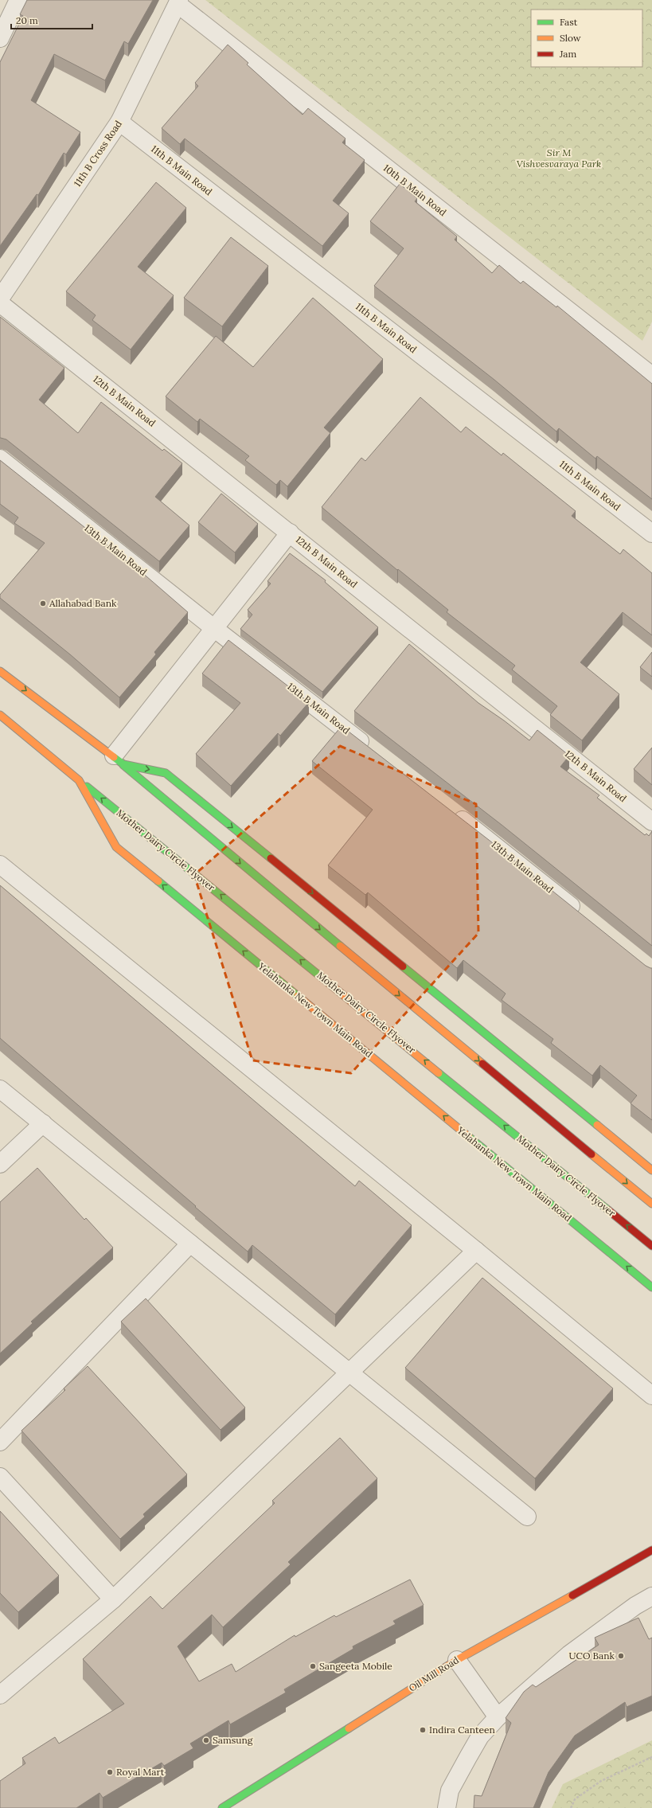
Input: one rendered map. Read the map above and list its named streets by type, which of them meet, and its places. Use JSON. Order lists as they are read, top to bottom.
{
  "streets": {
    "main road": ["Mother Dairy Circle Flyover", "Yelahanka New Town Main Road", "Oil Mill Road"],
    "street": [
      "11th B Cross Road",
      "11th B Main Road",
      "10th B Main Road",
      "12th B Main Road",
      "13th B Main Road"
    ]
  },
  "crossings": [
    ["11th B Cross Road", "11th B Main Road"],
    ["11th B Cross Road", "10th B Main Road"],
    ["Mother Dairy Circle Flyover", "Yelahanka New Town Main Road"]
  ],
  "one_way": ["Yelahanka New Town Main Road"],
  "parks": ["Sir M Vishvesvaraya Park"],
  "places": [
    "Allahabad Bank",
    "UCO Bank",
    "Sangeeta Mobile",
    "Indira Canteen",
    "Samsung",
    "Royal Mart"
  ],
  "legend": ["Fast", "Slow", "Jam"],
  "scale_bar": "20 m"
}
